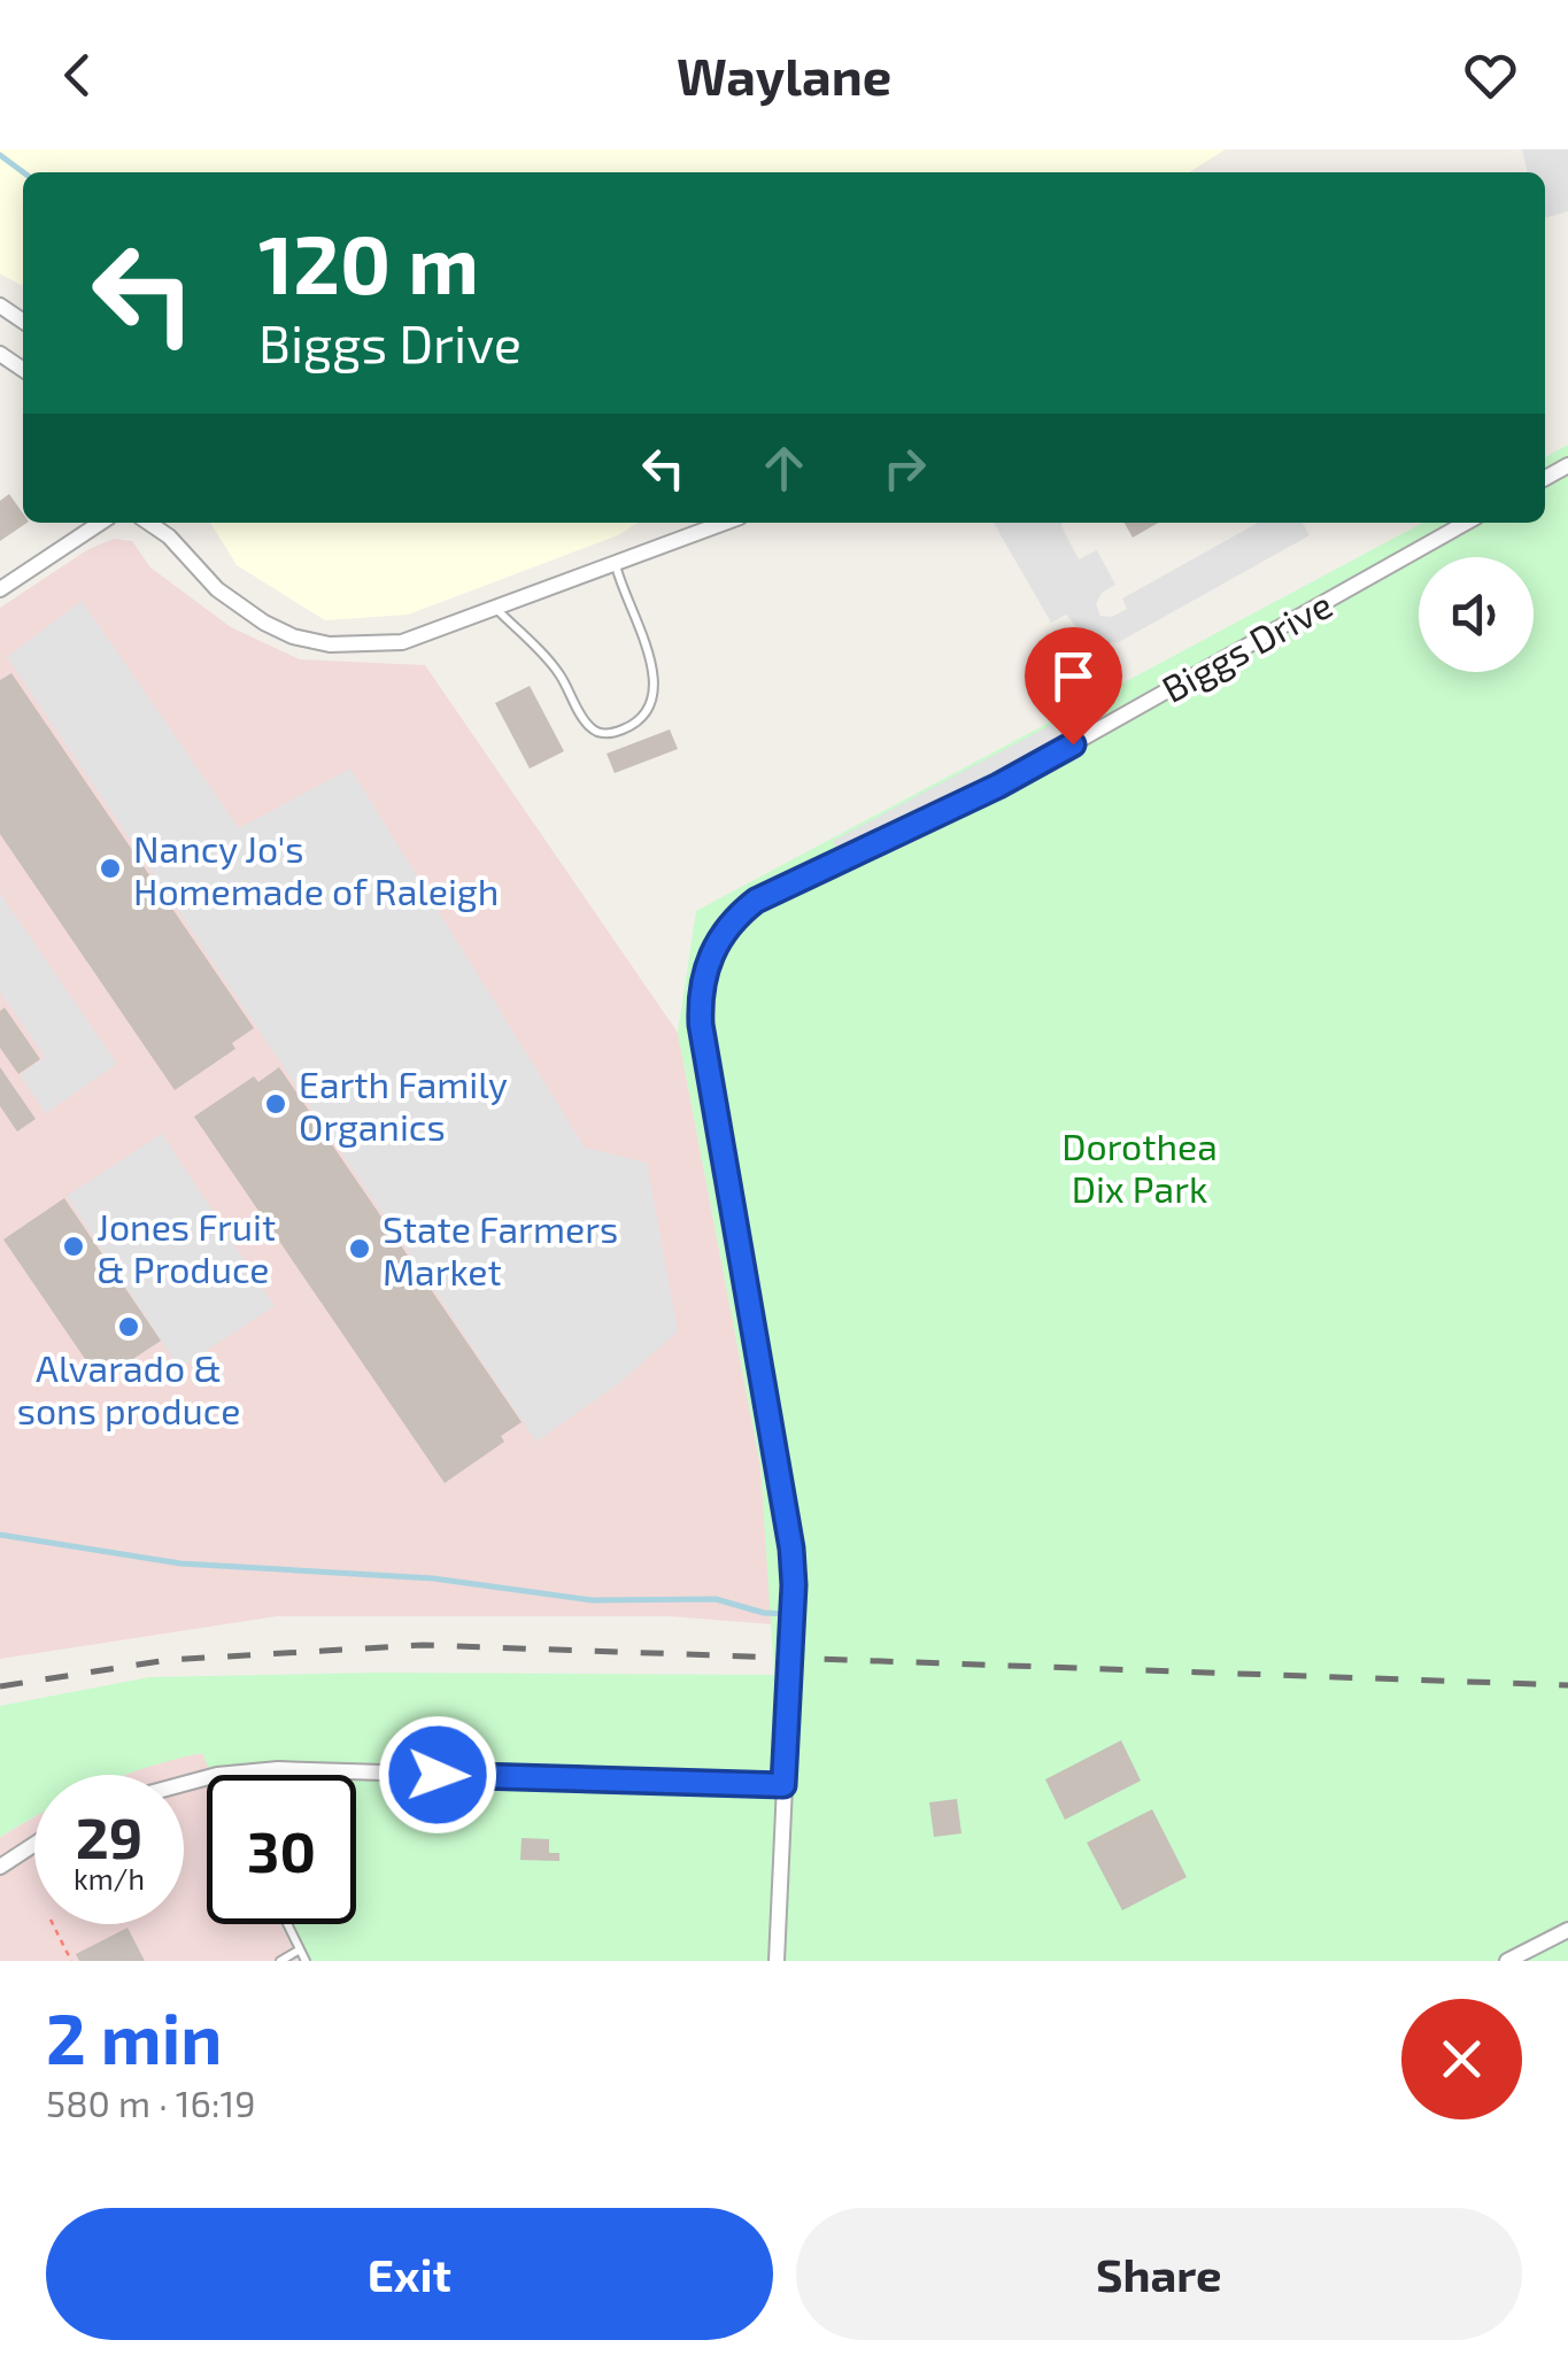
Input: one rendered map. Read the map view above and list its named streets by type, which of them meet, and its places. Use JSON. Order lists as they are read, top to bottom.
{
  "streets": {
    "street": ["Biggs Drive"]
  },
  "parks": ["Dorothea Dix Park"],
  "places": [
    "Nancy Jo's Homemade of Raleigh",
    "Earth Family Organics",
    "Jones Fruit & Produce",
    "State Farmers Market",
    "Alvarado & sons produce"
  ],
  "page": {
    "header": "Waylane",
    "turn": ["120 m", "Biggs Drive"],
    "speed": "29 km/h",
    "limit": "30",
    "heading": ["2 min", "580 m · 16:19"],
    "buttons": ["Exit", "Share"]
  }
}
